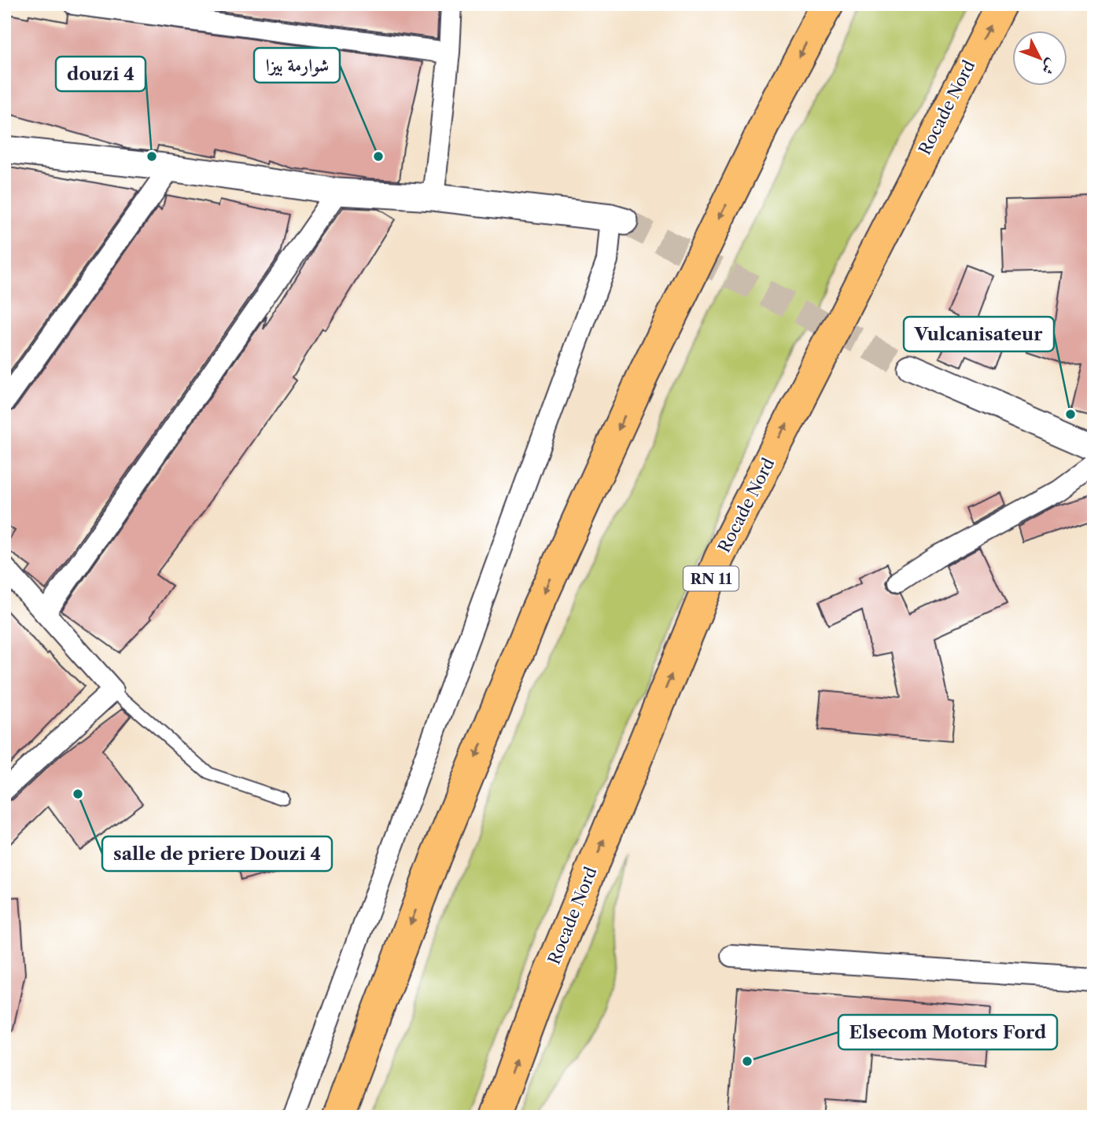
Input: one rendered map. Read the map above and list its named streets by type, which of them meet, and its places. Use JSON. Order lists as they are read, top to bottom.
{
  "streets": {
    "highway": ["Rocade Nord", "RN 11"]
  },
  "places": [
    "douzi 4",
    "شوارمة بيزا",
    "Vulcanisateur",
    "salle de priere Douzi 4",
    "Elsecom Motors Ford"
  ],
  "north": "bottom right"
}
